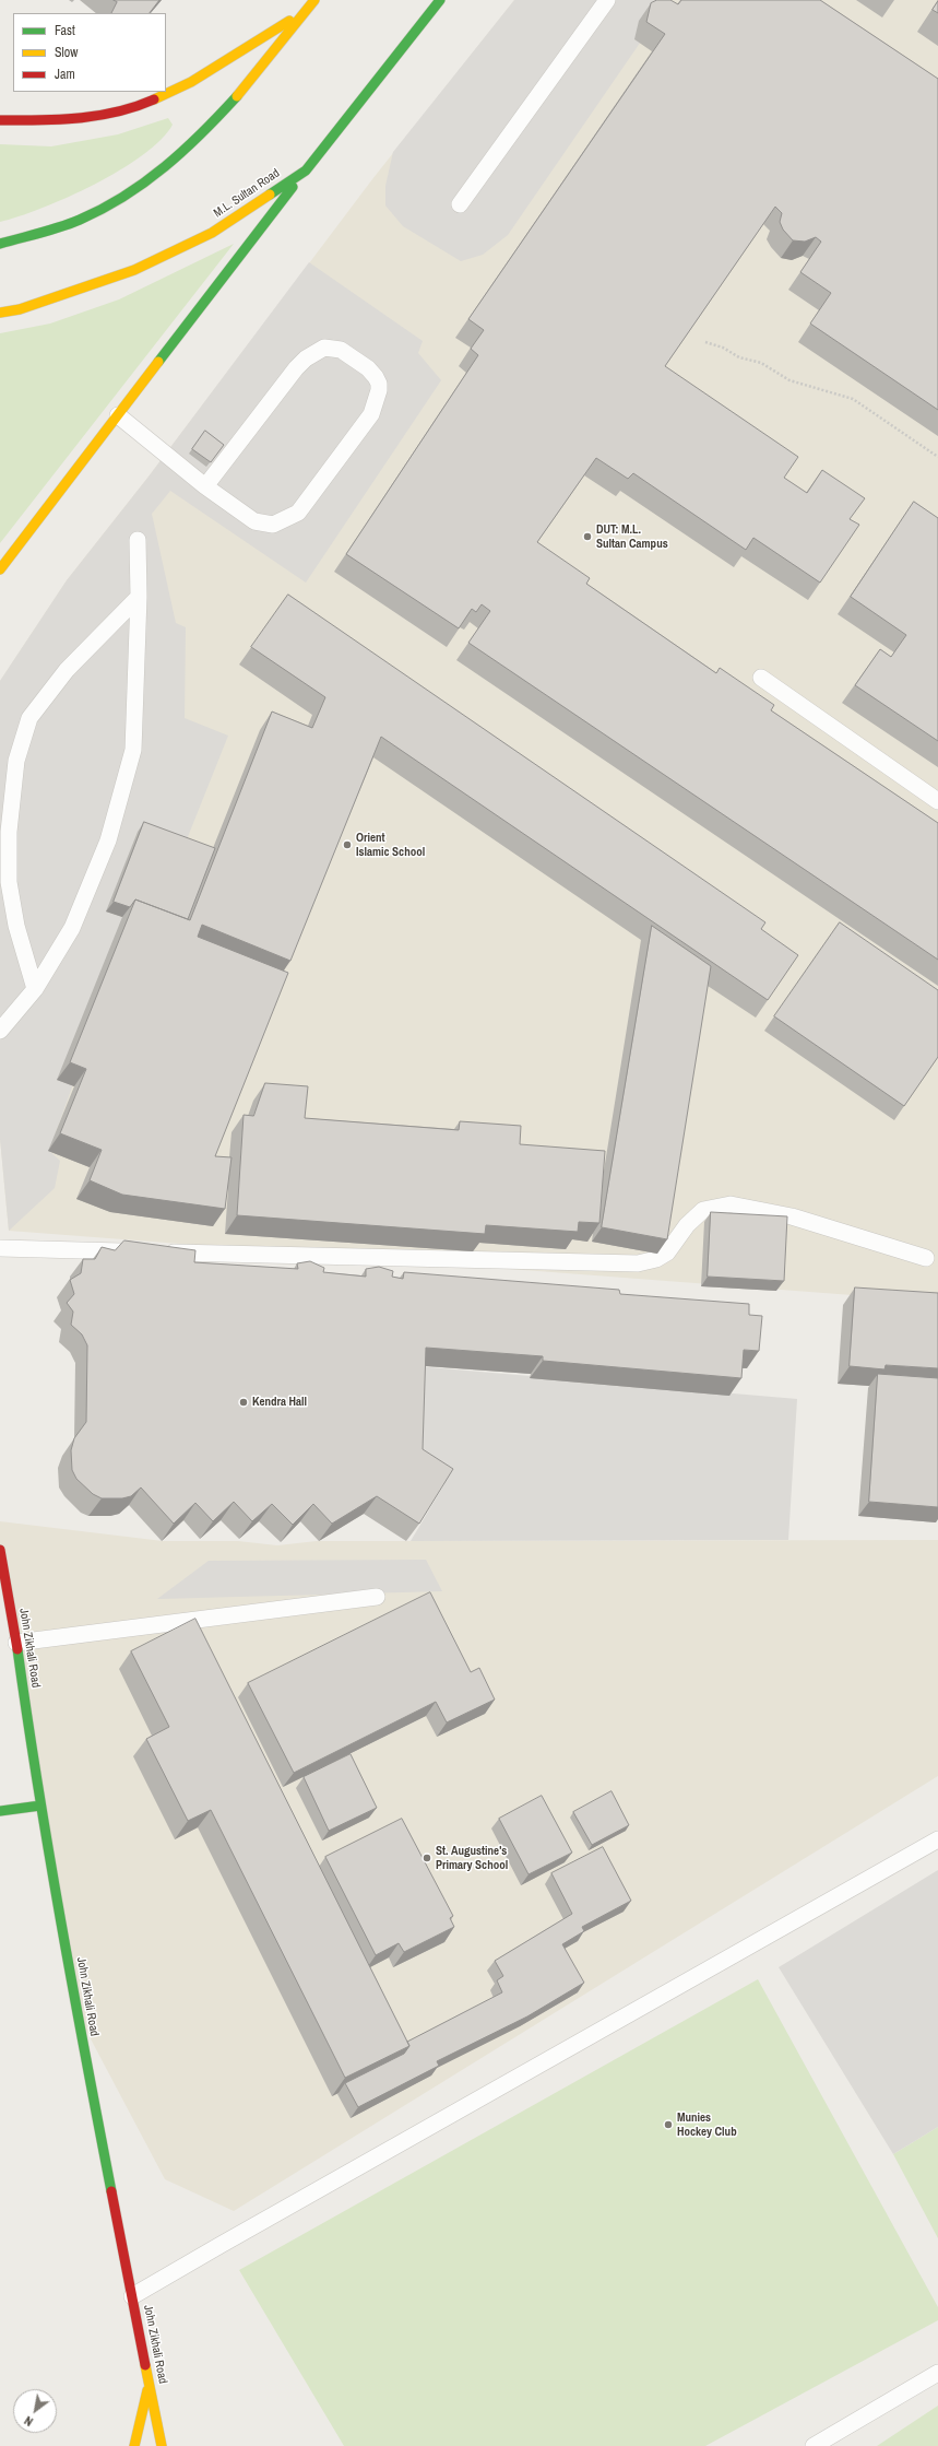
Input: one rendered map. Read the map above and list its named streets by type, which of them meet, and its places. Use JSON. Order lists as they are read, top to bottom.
{
  "streets": {
    "main road": ["M.L. Sultan Road", "John Zikhali Road"]
  },
  "places": [
    "DUT: M.L. Sultan Campus",
    "Orient Islamic School",
    "Kendra Hall",
    "St. Augustine's Primary School",
    "Munies Hockey Club"
  ],
  "legend": ["Fast", "Slow", "Jam"],
  "north": "bottom left"
}
